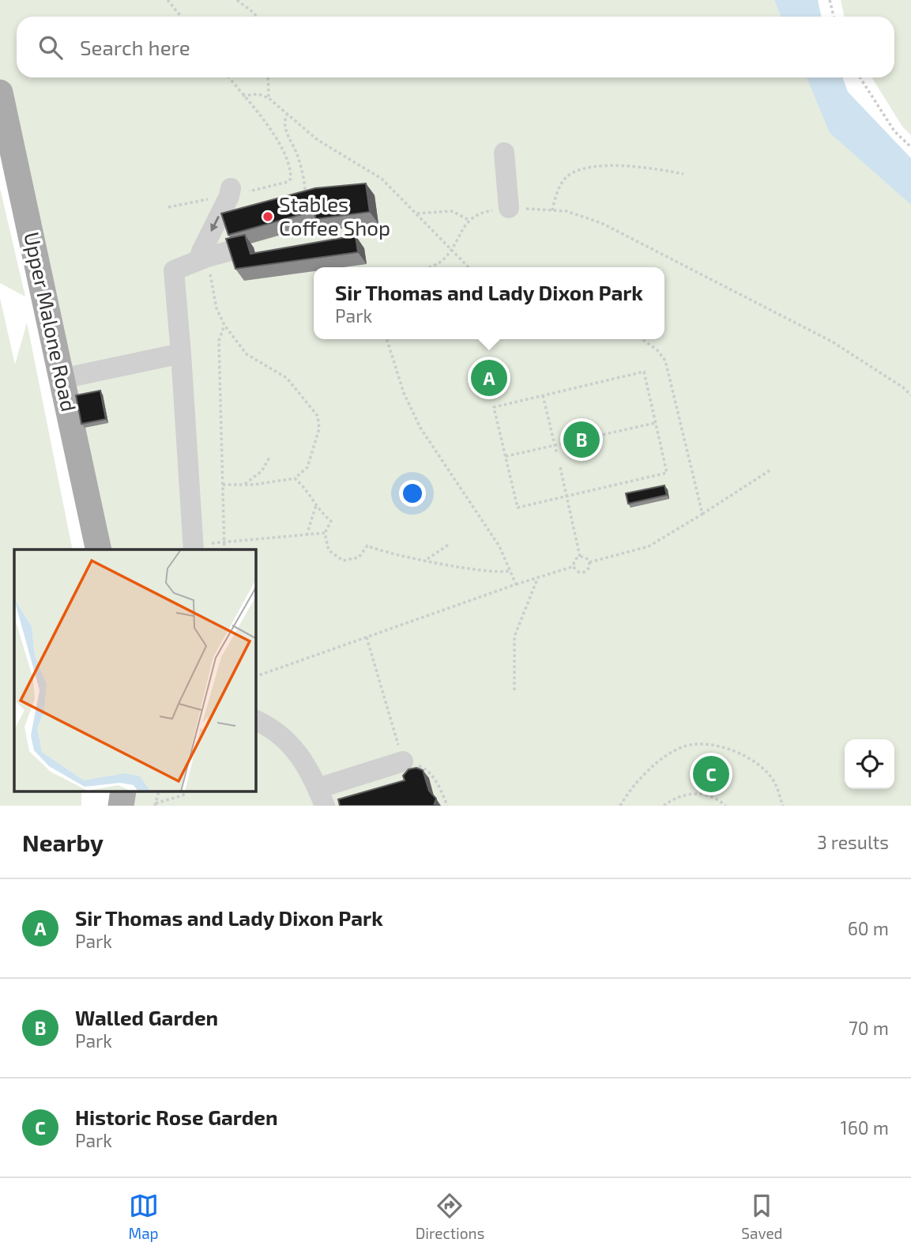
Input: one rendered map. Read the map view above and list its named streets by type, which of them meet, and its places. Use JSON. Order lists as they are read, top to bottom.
{
  "streets": {
    "main road": ["Upper Malone Road"]
  },
  "places": ["Stables Coffee Shop"],
  "page": {
    "search": "Search here",
    "popup": ["Sir Thomas and Lady Dixon Park", "Park"],
    "pins": ["A", "B", "C"],
    "heading": ["Nearby", "3 results"],
    "list": [
      {
        "mark": "A",
        "name": "Sir Thomas and Lady Dixon Park",
        "note": "Park",
        "value": "60 m"
      },
      {
        "mark": "B",
        "name": "Walled Garden",
        "note": "Park",
        "value": "70 m"
      },
      {
        "mark": "C",
        "name": "Historic Rose Garden",
        "note": "Park",
        "value": "160 m"
      }
    ],
    "nav": ["Map", "Directions", "Saved"]
  }
}
